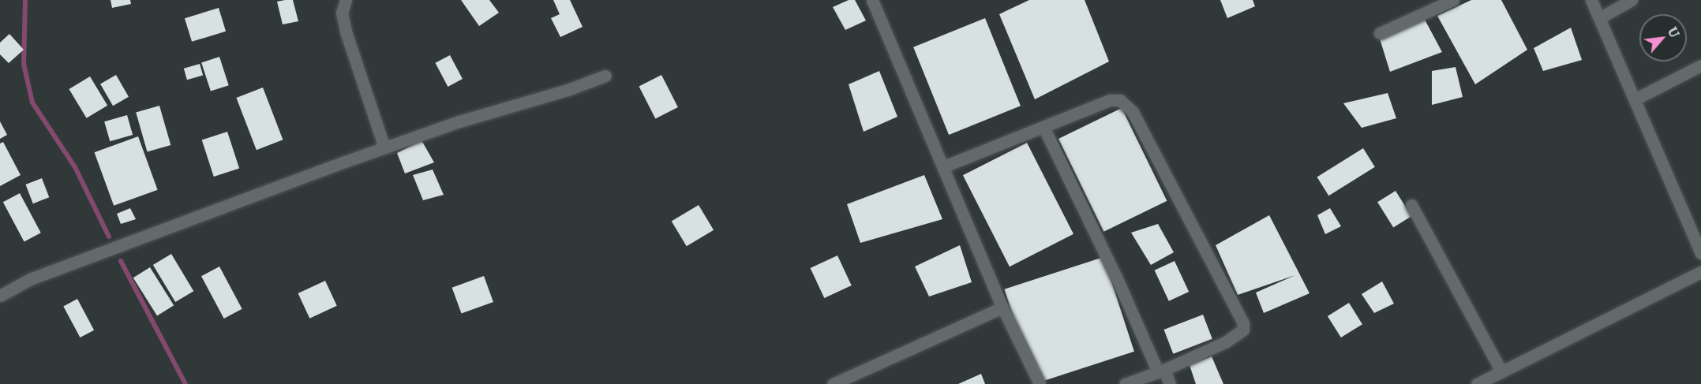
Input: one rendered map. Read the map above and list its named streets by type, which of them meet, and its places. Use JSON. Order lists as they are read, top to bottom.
{
  "north": "top right"
}
